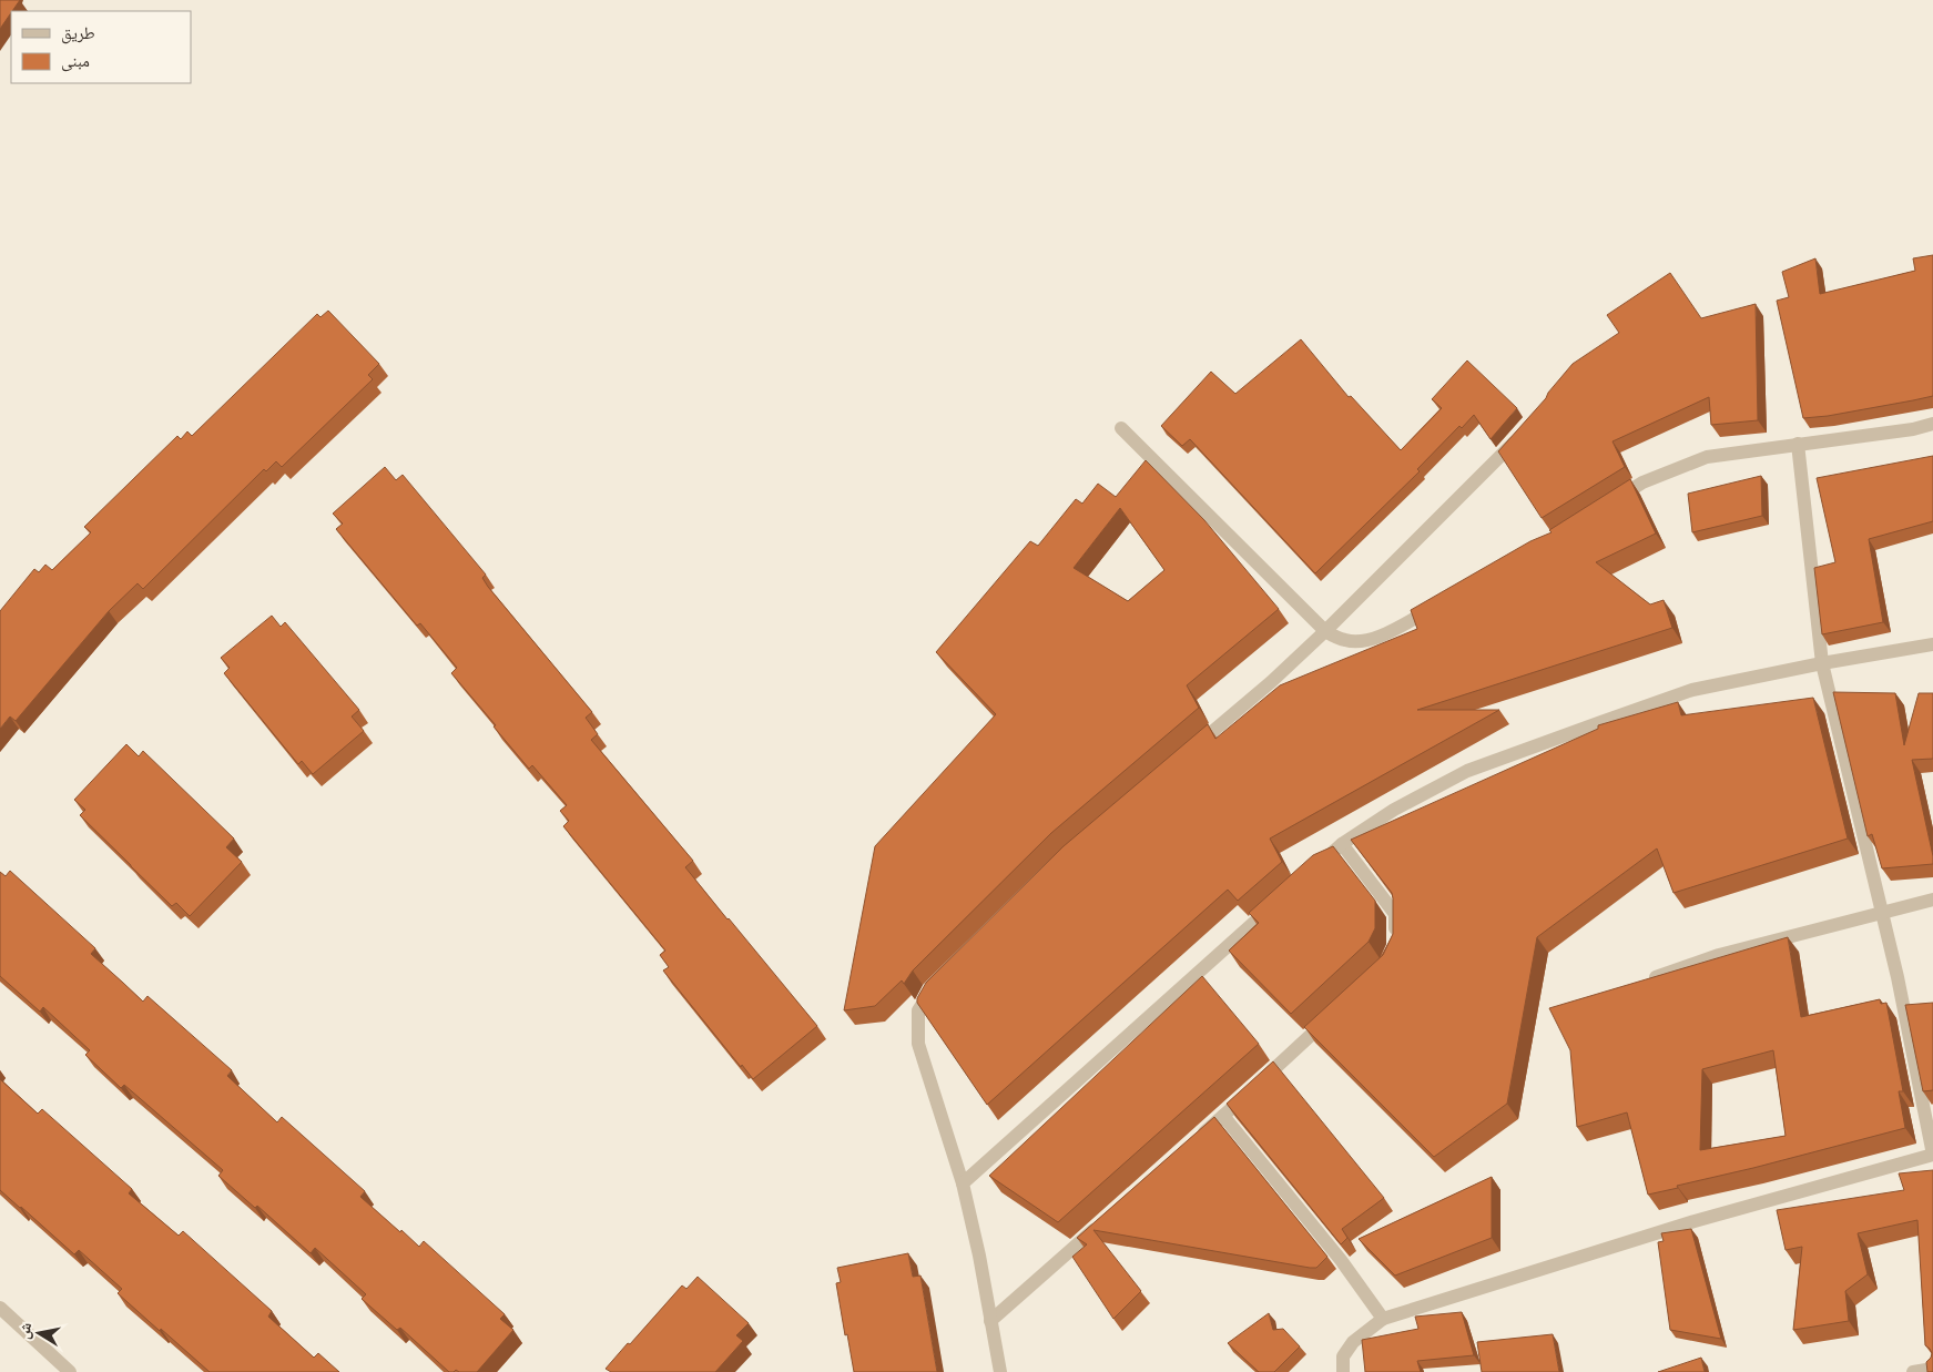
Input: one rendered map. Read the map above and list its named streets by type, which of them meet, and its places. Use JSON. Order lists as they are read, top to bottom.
{
  "legend": ["طريق", "مبنى"],
  "north": "left"
}
